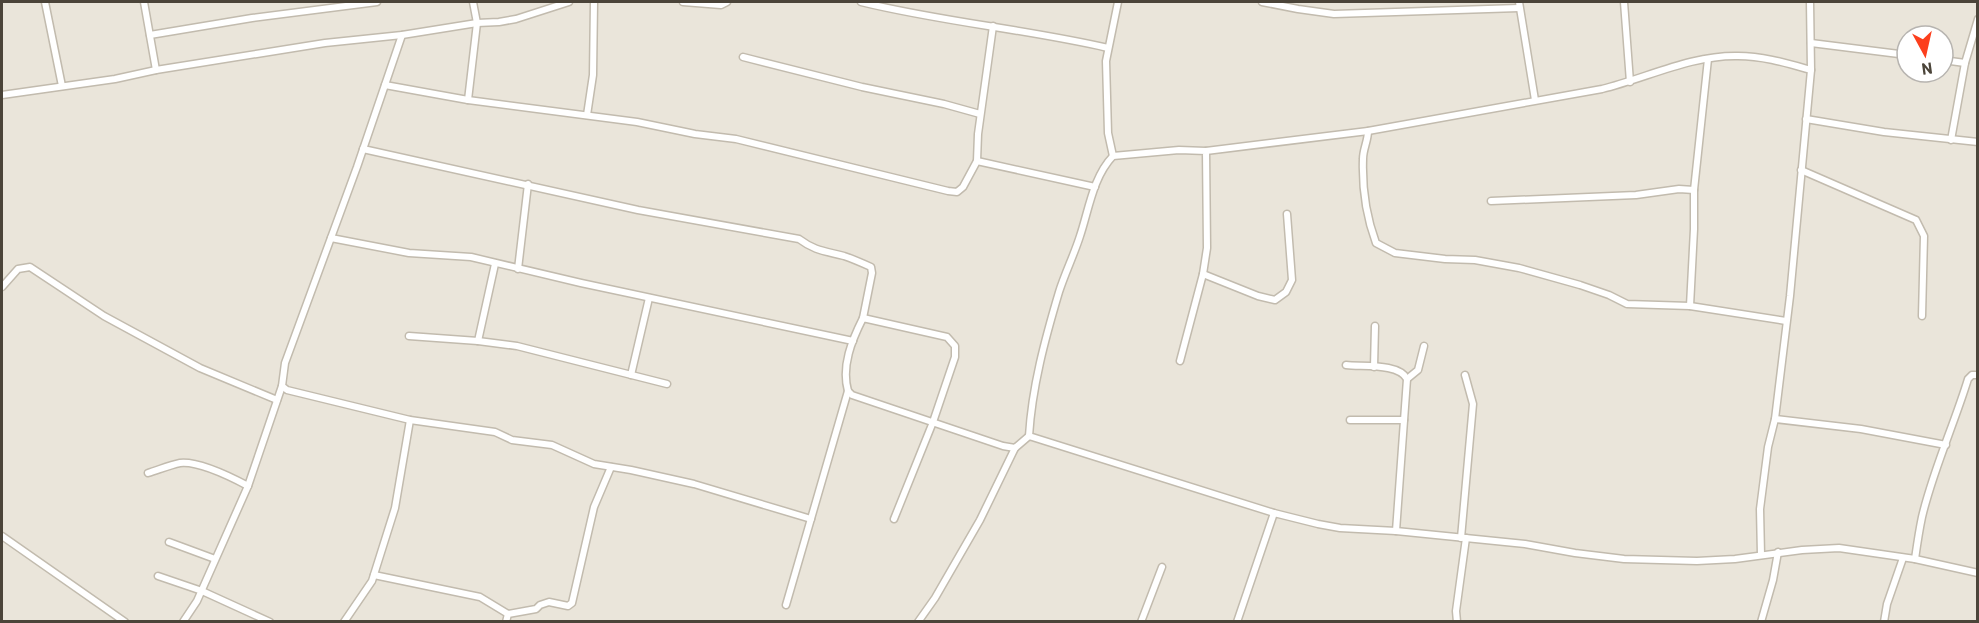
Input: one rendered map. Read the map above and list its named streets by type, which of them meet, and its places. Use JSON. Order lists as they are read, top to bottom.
{
  "north": "bottom"
}
